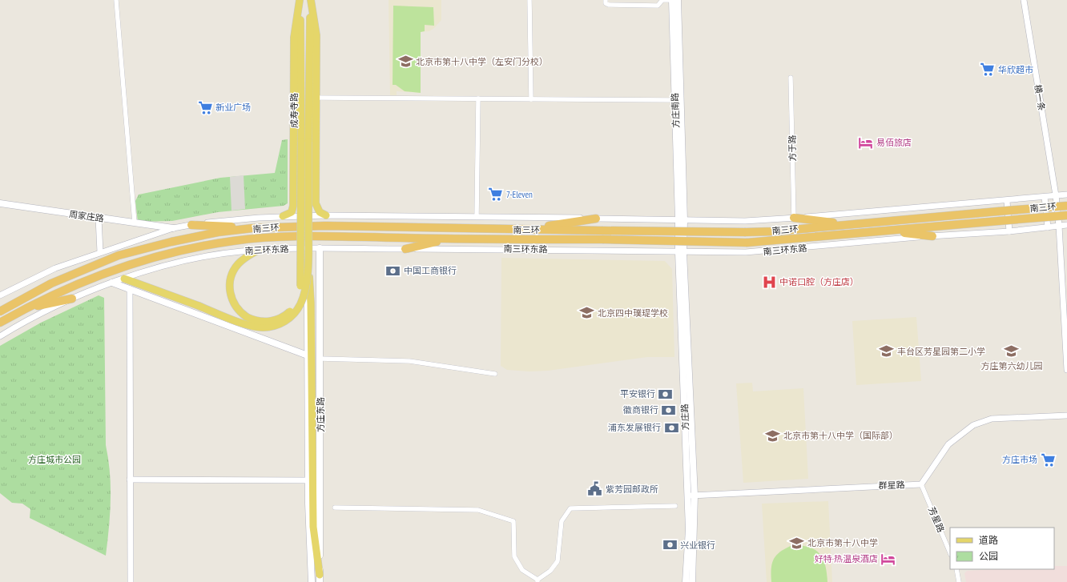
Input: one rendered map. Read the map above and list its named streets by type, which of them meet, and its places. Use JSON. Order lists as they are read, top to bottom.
{
  "streets": {
    "highway": ["南三环"],
    "main road": [
      "成寿寺路",
      "方庄南路",
      "周家庄路",
      "方庄东路",
      "方庄路"
    ],
    "street": [
      "横一条",
      "方于路",
      "南三环东路",
      "群星路",
      "芳星路"
    ]
  },
  "crossings": [
    ["横一条", "南三环东路"],
    ["方庄南路", "方庄路"],
    ["南三环东路", "方庄东路"],
    ["南三环东路", "方庄路"],
    ["方庄路", "群星路"],
    ["群星路", "芳星路"]
  ],
  "parks": ["方庄城市公园"],
  "places": {
    "school or university": [
      "北京市第十八中学（左安门分校）",
      "北京四中璞瑅学校",
      "丰台区芳星园第二小学",
      "方庄第六幼儿园",
      "北京市第十八中学（国际部）",
      "北京市第十八中学"
    ],
    "supermarket": [
      "华欣超市",
      "新业广场",
      "7-Eleven",
      "方庄市场"
    ],
    "hotel": ["易佰旅店", "好特·热温泉酒店"],
    "bank": [
      "中国工商银行",
      "平安银行",
      "徽商银行",
      "浦东发展银行",
      "兴业银行"
    ],
    "hospital": ["中诺口腔（方庄店）"],
    "public building": ["紫芳园邮政所"]
  },
  "legend": ["道路", "公园"]
}
